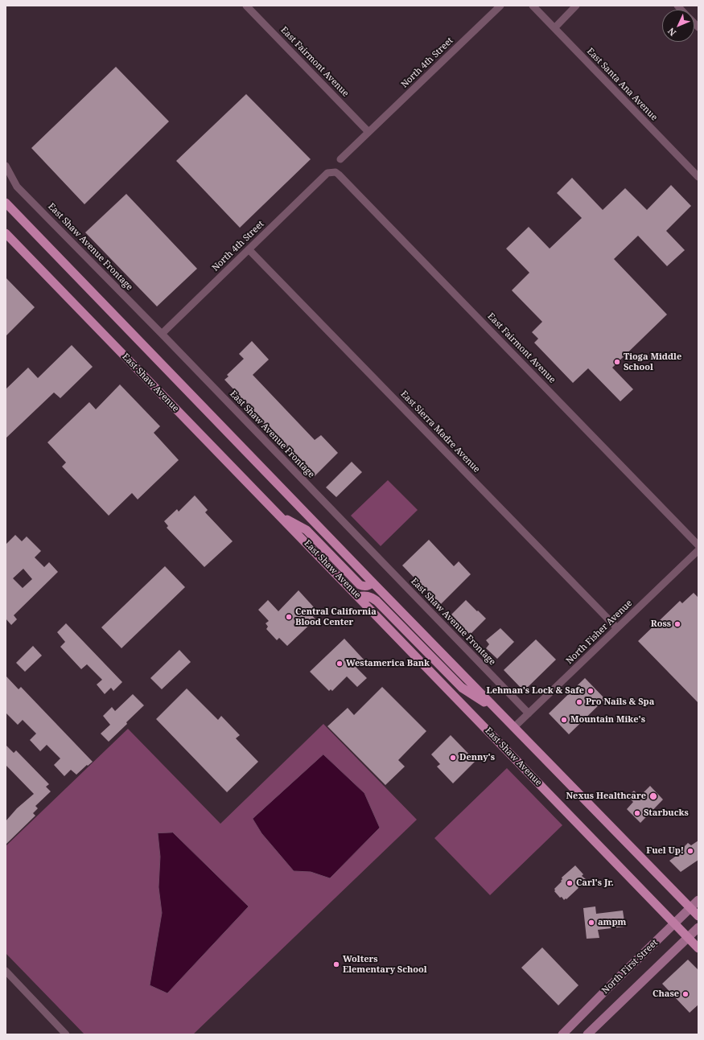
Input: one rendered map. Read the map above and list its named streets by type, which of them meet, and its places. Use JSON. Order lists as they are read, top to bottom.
{
  "streets": {
    "main road": ["East Shaw Avenue", "North First Street"],
    "street": [
      "East Fairmont Avenue",
      "North 4th Street",
      "East Santa Ana Avenue",
      "East Shaw Avenue Frontage",
      "East Sierra Madre Avenue",
      "North Fisher Avenue"
    ]
  },
  "crossings": [
    ["East Fairmont Avenue", "North 4th Street"],
    ["North 4th Street", "East Shaw Avenue Frontage"],
    ["North 4th Street", "East Sierra Madre Avenue"],
    ["East Shaw Avenue Frontage", "North Fisher Avenue"],
    ["East Shaw Avenue", "North First Street"],
    ["East Sierra Madre Avenue", "North Fisher Avenue"]
  ],
  "places": [
    "Tioga Middle School",
    "Central California Blood Center",
    "Ross",
    "Westamerica Bank",
    "Lehman's Lock & Safe",
    "Pro Nails & Spa",
    "Mountain Mike's",
    "Denny's",
    "Nexus Healthcare",
    "Starbucks",
    "Fuel Up!",
    "Carl's Jr.",
    "ampm",
    "Wolters Elementary School",
    "Chase"
  ],
  "north": "bottom left"
}
